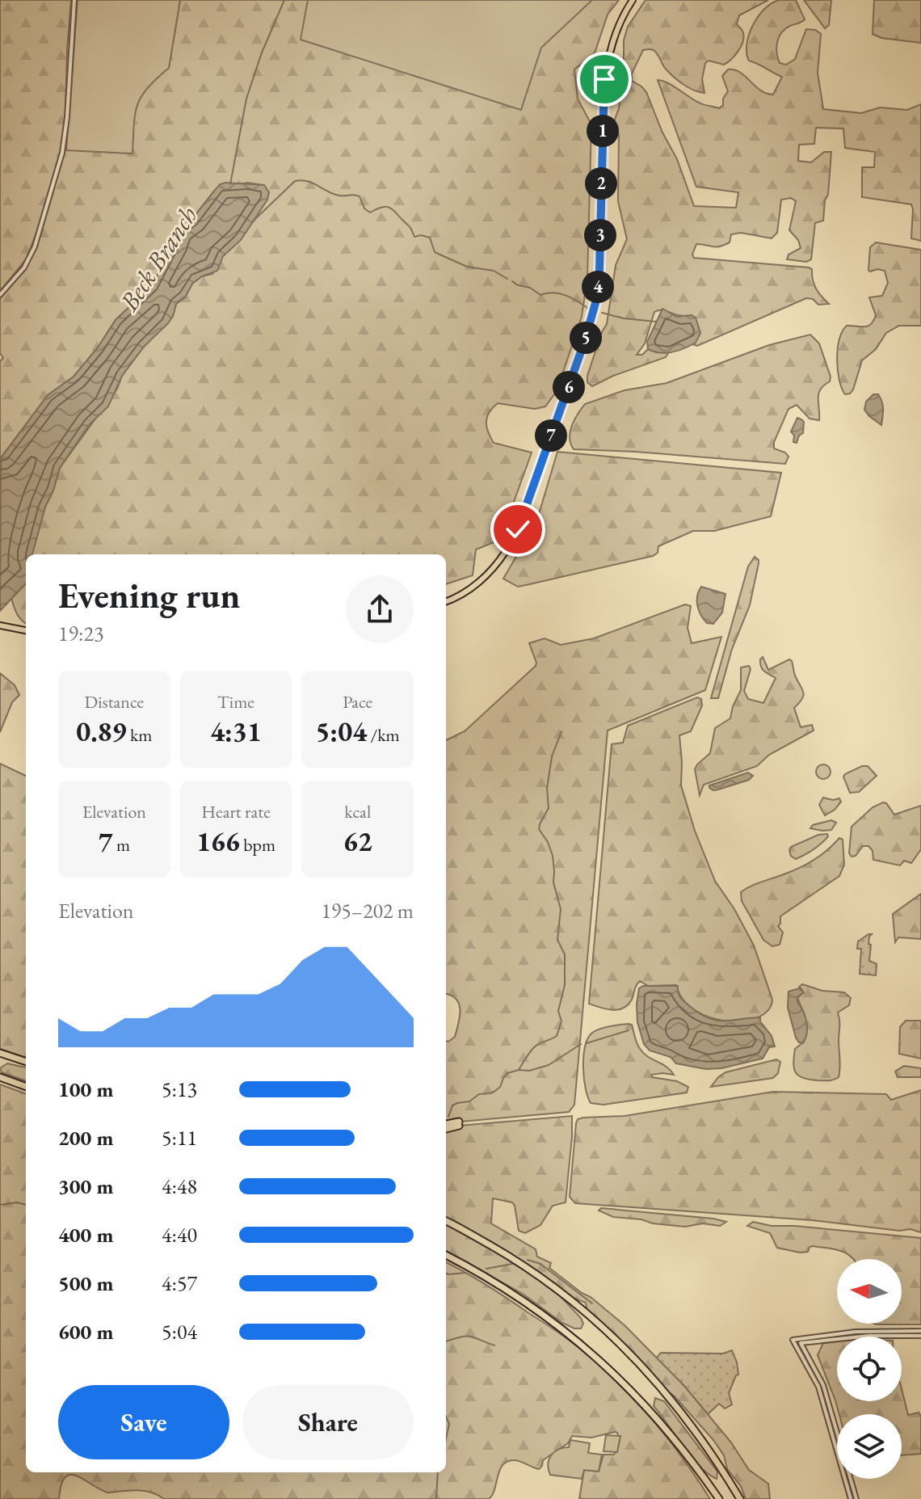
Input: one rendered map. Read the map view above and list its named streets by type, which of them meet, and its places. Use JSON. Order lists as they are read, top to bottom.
{
  "water": ["Beck Branch"],
  "north": "left",
  "page": {
    "pins": [
      "1",
      "2",
      "3",
      "4",
      "5",
      "6",
      "7"
    ],
    "heading": ["Evening run", "19:23"],
    "stats": [
      ["Distance", "0.89 km"],
      ["Time", "4:31"],
      ["Pace", "5:04 /km"],
      ["Elevation", "7 m"],
      ["Heart rate", "166 bpm"],
      ["kcal", "62"]
    ],
    "chart": ["Elevation", "195–202 m"],
    "list": [
      {
        "name": "100 m",
        "note": "5:13"
      },
      {
        "name": "200 m",
        "note": "5:11"
      },
      {
        "name": "300 m",
        "note": "4:48"
      },
      {
        "name": "400 m",
        "note": "4:40"
      },
      {
        "name": "500 m",
        "note": "4:57"
      },
      {
        "name": "600 m",
        "note": "5:04"
      }
    ],
    "buttons": ["Save", "Share"]
  }
}
